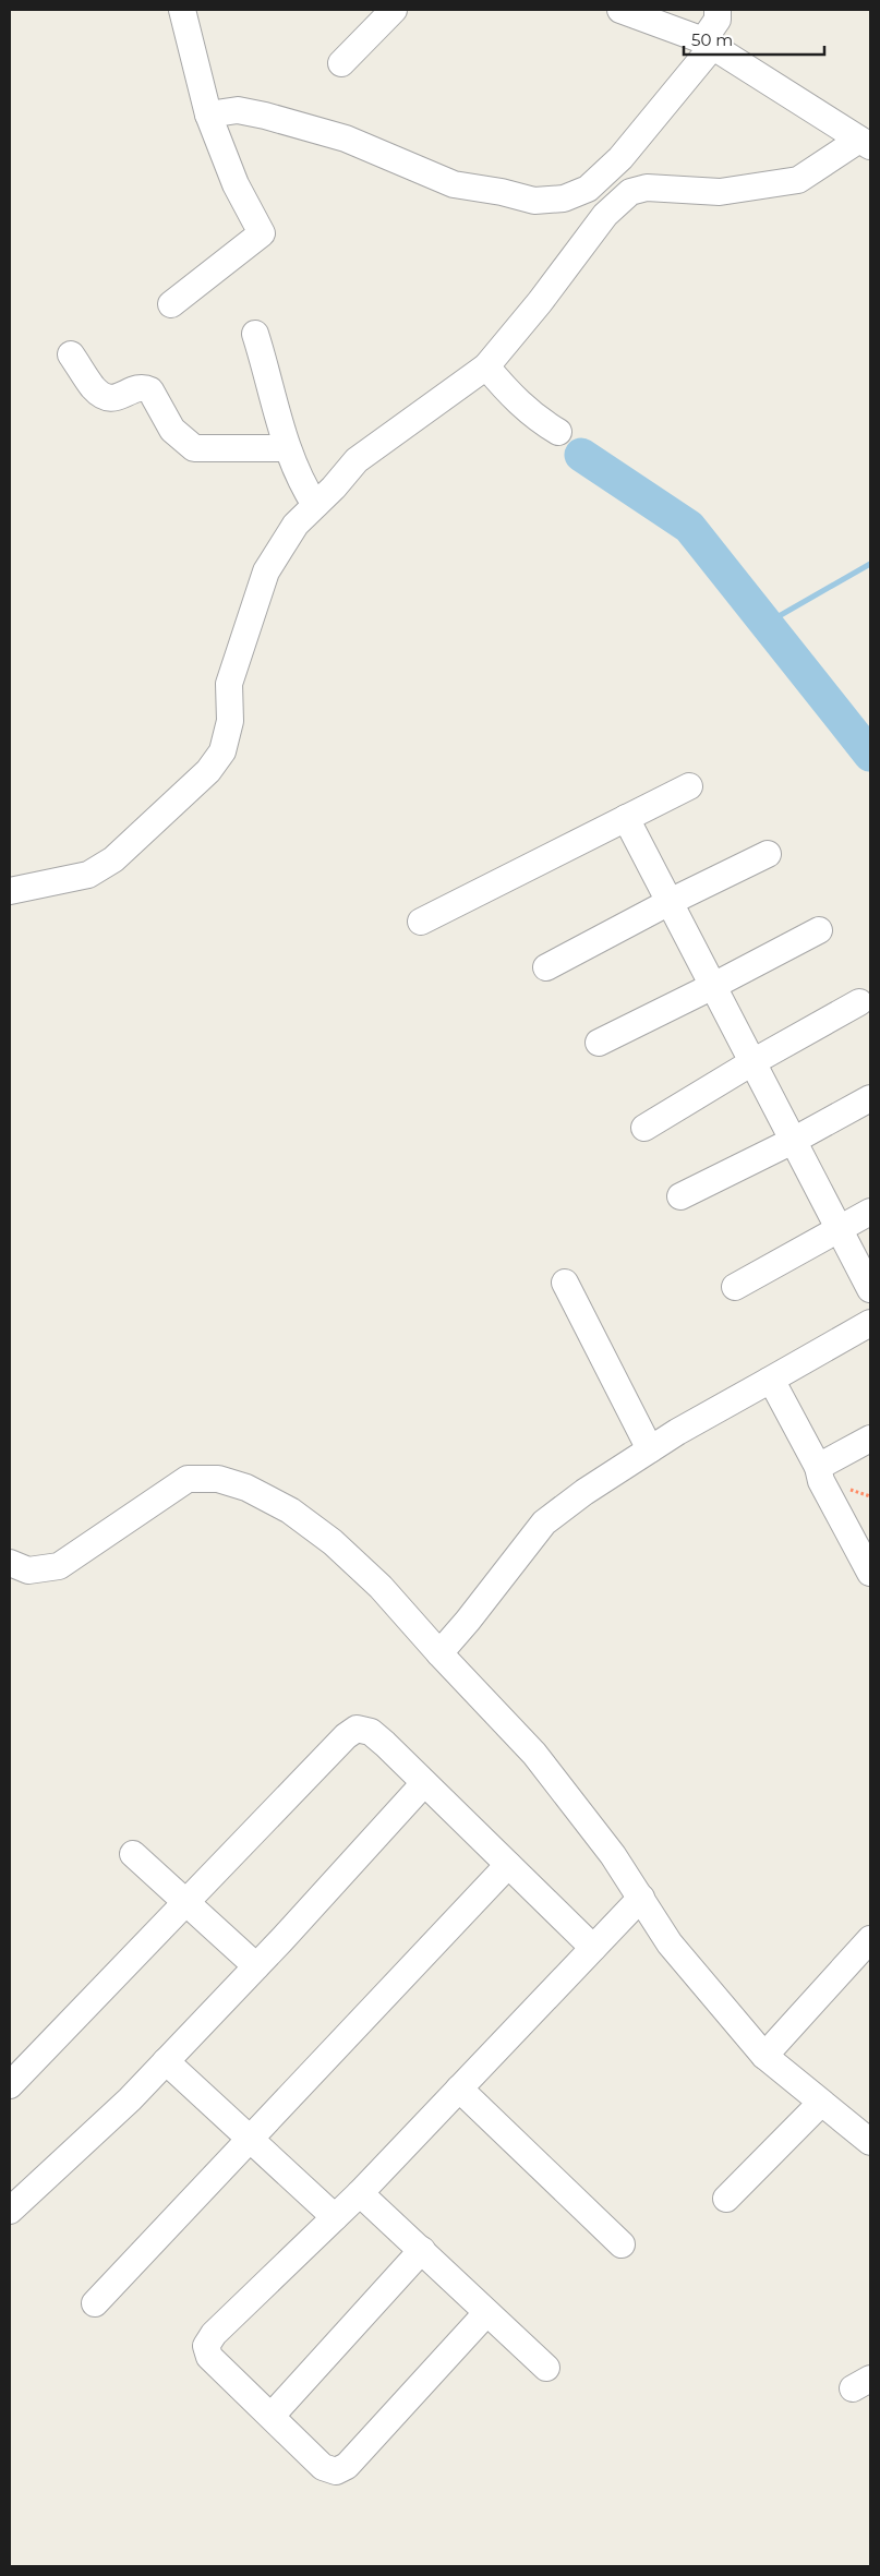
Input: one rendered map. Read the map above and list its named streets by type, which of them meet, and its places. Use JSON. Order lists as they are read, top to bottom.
{
  "scale_bar": "50 m"
}
